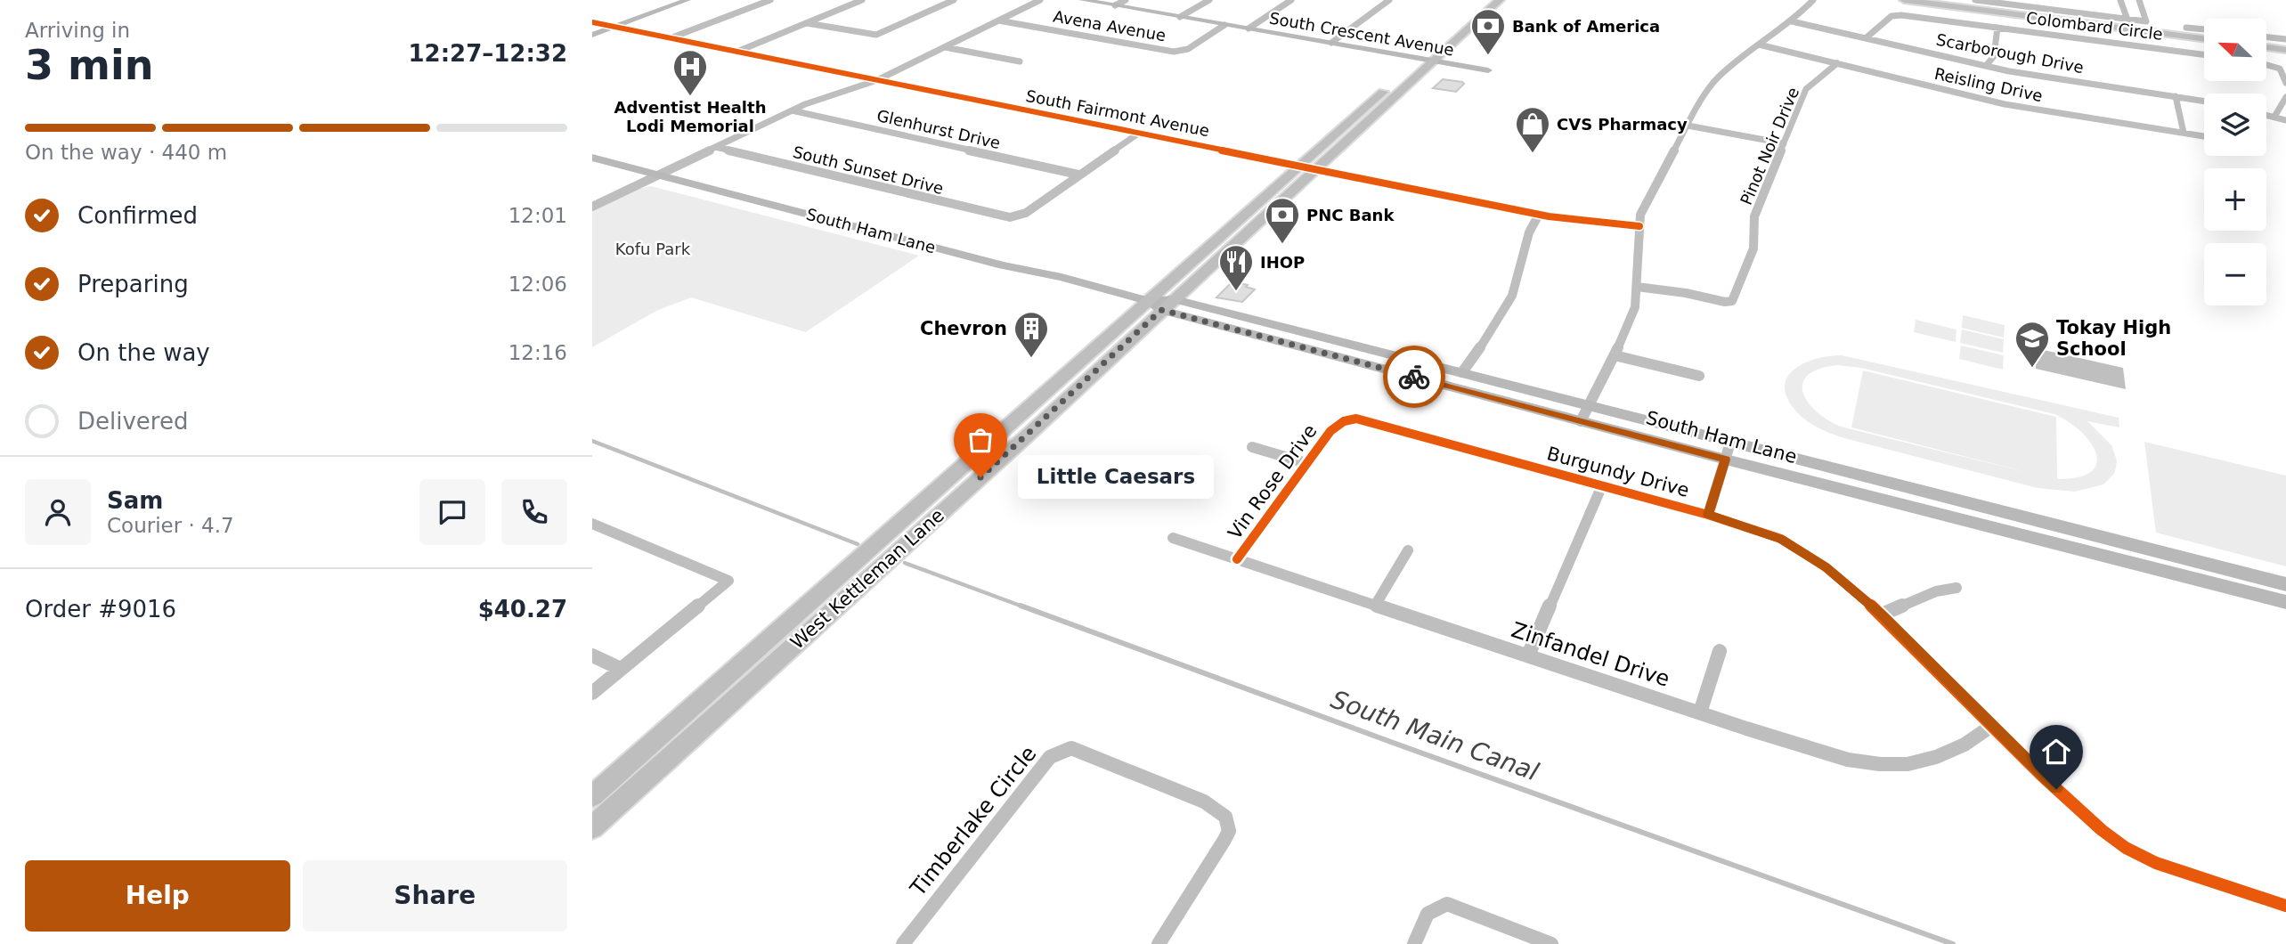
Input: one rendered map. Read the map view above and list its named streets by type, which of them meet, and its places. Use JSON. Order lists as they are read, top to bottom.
{
  "streets": {
    "main road": ["South Crescent Avenue", "South Ham Lane", "West Kettleman Lane"],
    "street": [
      "Avena Avenue",
      "Colombard Circle",
      "Scarborough Drive",
      "Reisling Drive",
      "South Fairmont Avenue",
      "Glenhurst Drive",
      "Pinot Noir Drive",
      "South Sunset Drive",
      "Burgundy Drive",
      "Vin Rose Drive",
      "Zinfandel Drive",
      "Timberlake Circle"
    ]
  },
  "crossings": [
    ["Avena Avenue", "South Crescent Avenue"],
    ["Colombard Circle", "Scarborough Drive"],
    ["South Crescent Avenue", "West Kettleman Lane"],
    ["Reisling Drive", "Pinot Noir Drive"],
    ["South Fairmont Avenue", "West Kettleman Lane"],
    ["South Ham Lane", "West Kettleman Lane"],
    ["Burgundy Drive", "Vin Rose Drive"],
    ["Burgundy Drive", "Zinfandel Drive"],
    ["Vin Rose Drive", "Zinfandel Drive"]
  ],
  "water": ["South Main Canal"],
  "parks": ["Kofu Park"],
  "places": {
    "bank": ["Bank of America", "PNC Bank"],
    "hospital": ["Adventist Health Lodi Memorial"],
    "shop": ["CVS Pharmacy"],
    "restaurant": ["IHOP"],
    "building": ["Chevron"],
    "school or university": ["Tokay High School"],
    "other": ["Little Caesars"]
  },
  "north": "top left",
  "page": {
    "heading": ["3 min", "Arriving in", "12:27–12:32"],
    "panel": [
      "Sam",
      "Courier · 4.7",
      "Order #9016",
      "$40.27"
    ],
    "map_buttons": ["+", "−"],
    "bar": "On the way · 440 m",
    "list": [
      ["Confirmed", "12:01"],
      ["Preparing", "12:06"],
      ["On the way", "12:16"],
      "Delivered"
    ],
    "bubble": "Little Caesars",
    "buttons": ["Help", "Share"]
  }
}
